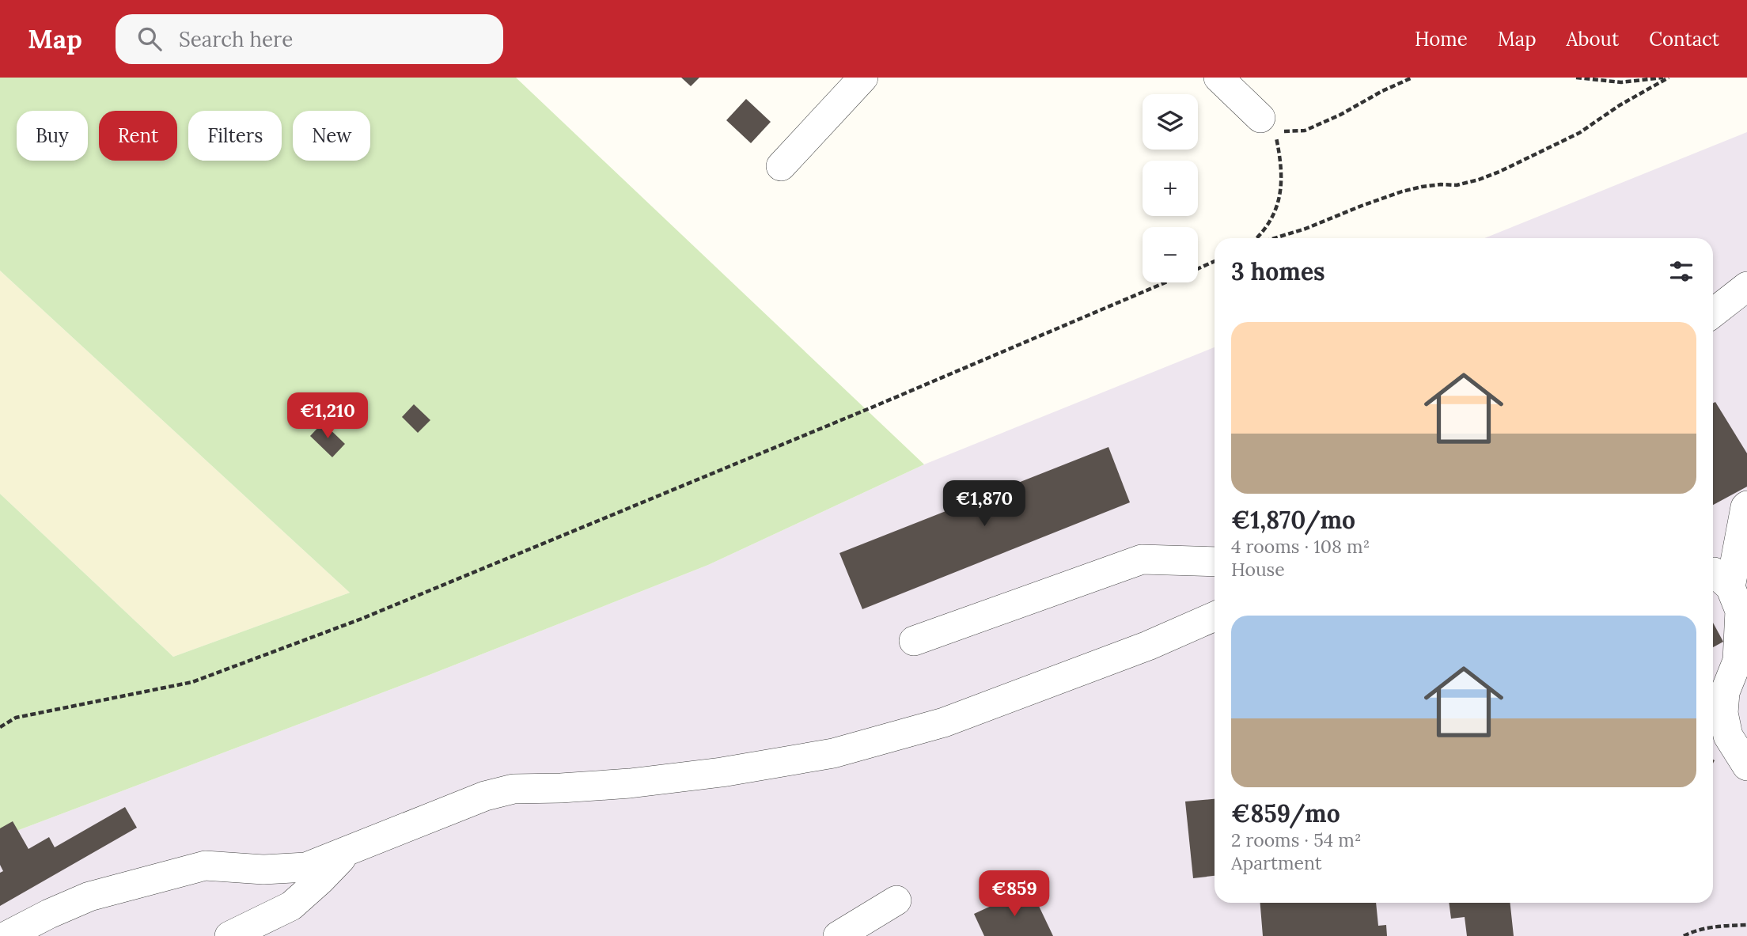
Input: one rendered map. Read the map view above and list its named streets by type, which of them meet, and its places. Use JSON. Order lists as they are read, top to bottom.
{
  "page": {
    "header": "Map",
    "search": "Search here",
    "nav": [
      "Home",
      "Map",
      "About",
      "Contact"
    ],
    "map_buttons": ["+", "−"],
    "chip": [
      "Buy",
      "Rent",
      "Filters",
      "New"
    ],
    "heading": "3 homes",
    "list": [
      {
        "name": "€1,870/mo",
        "note": "4 rooms · 108 m² · House"
      },
      {
        "name": "€859/mo",
        "note": "2 rooms · 54 m² · Apartment"
      }
    ],
    "price": ["€1,210", "€1,870", "€859"]
  }
}
